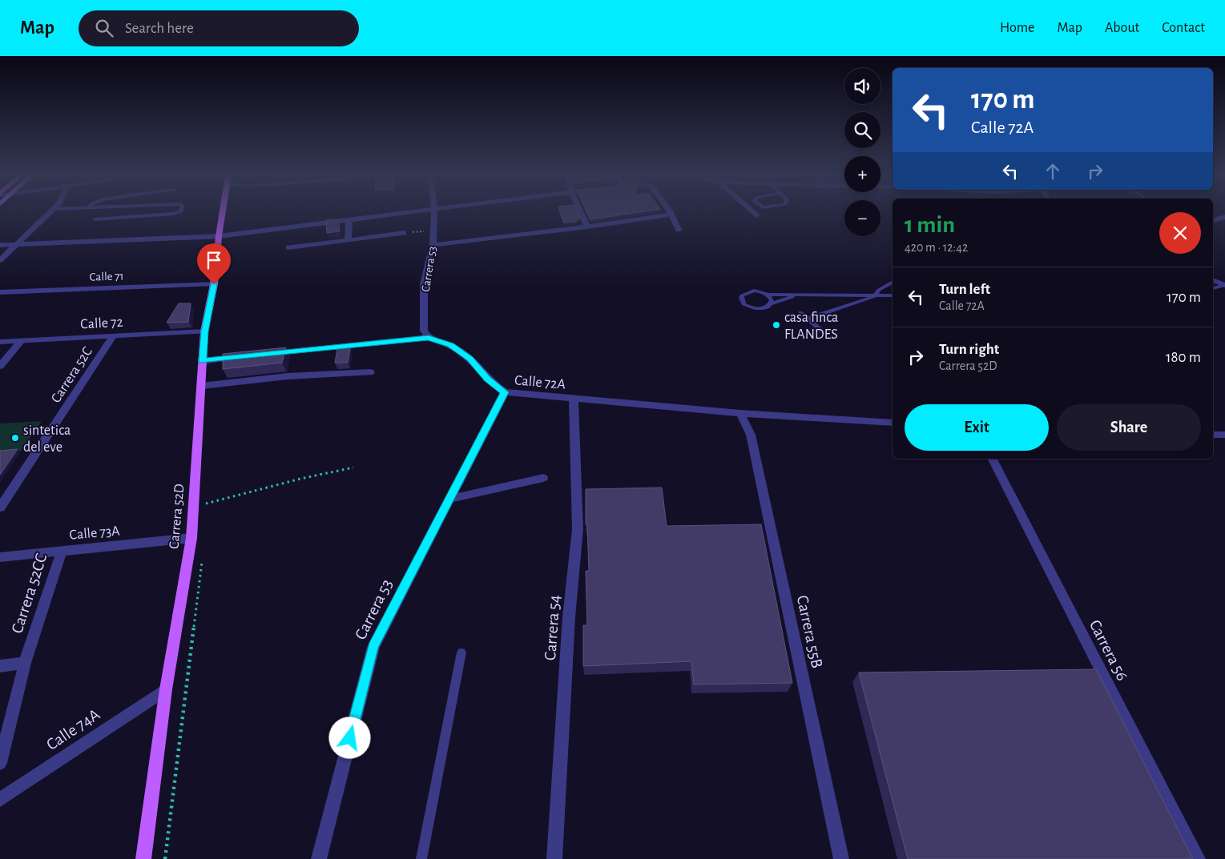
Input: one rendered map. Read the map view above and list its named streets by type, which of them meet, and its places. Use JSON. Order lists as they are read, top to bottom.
{
  "streets": {
    "main road": ["Carrera 52D"],
    "street": [
      "Carrera 53",
      "Calle 71",
      "Calle 72",
      "Carrera 52C",
      "Calle 72A",
      "Calle 73A",
      "Carrera 52CC",
      "Carrera 54",
      "Carrera 55B",
      "Carrera 56",
      "Calle 74A"
    ]
  },
  "crossings": [
    ["Carrera 53", "Calle 72A"],
    ["Calle 71", "Carrera 52D"],
    ["Calle 72", "Carrera 52C"],
    ["Calle 72", "Carrera 52D"],
    ["Calle 72A", "Carrera 54"],
    ["Calle 72A", "Carrera 55B"],
    ["Carrera 52D", "Calle 73A"],
    ["Carrera 52D", "Calle 74A"],
    ["Calle 73A", "Carrera 52CC"]
  ],
  "places": ["casa finca FLANDES", "sintetica del eve"],
  "page": {
    "header": "Map",
    "search": "Search here",
    "nav": [
      "Home",
      "Map",
      "About",
      "Contact"
    ],
    "map_buttons": ["+", "−"],
    "turn": ["170 m", "Calle 72A"],
    "heading": ["1 min", "420 m · 12:42"],
    "list": [
      {
        "name": "Turn left",
        "note": "Calle 72A",
        "value": "170 m"
      },
      {
        "name": "Turn right",
        "note": "Carrera 52D",
        "value": "180 m"
      }
    ],
    "buttons": ["Exit", "Share"]
  }
}
